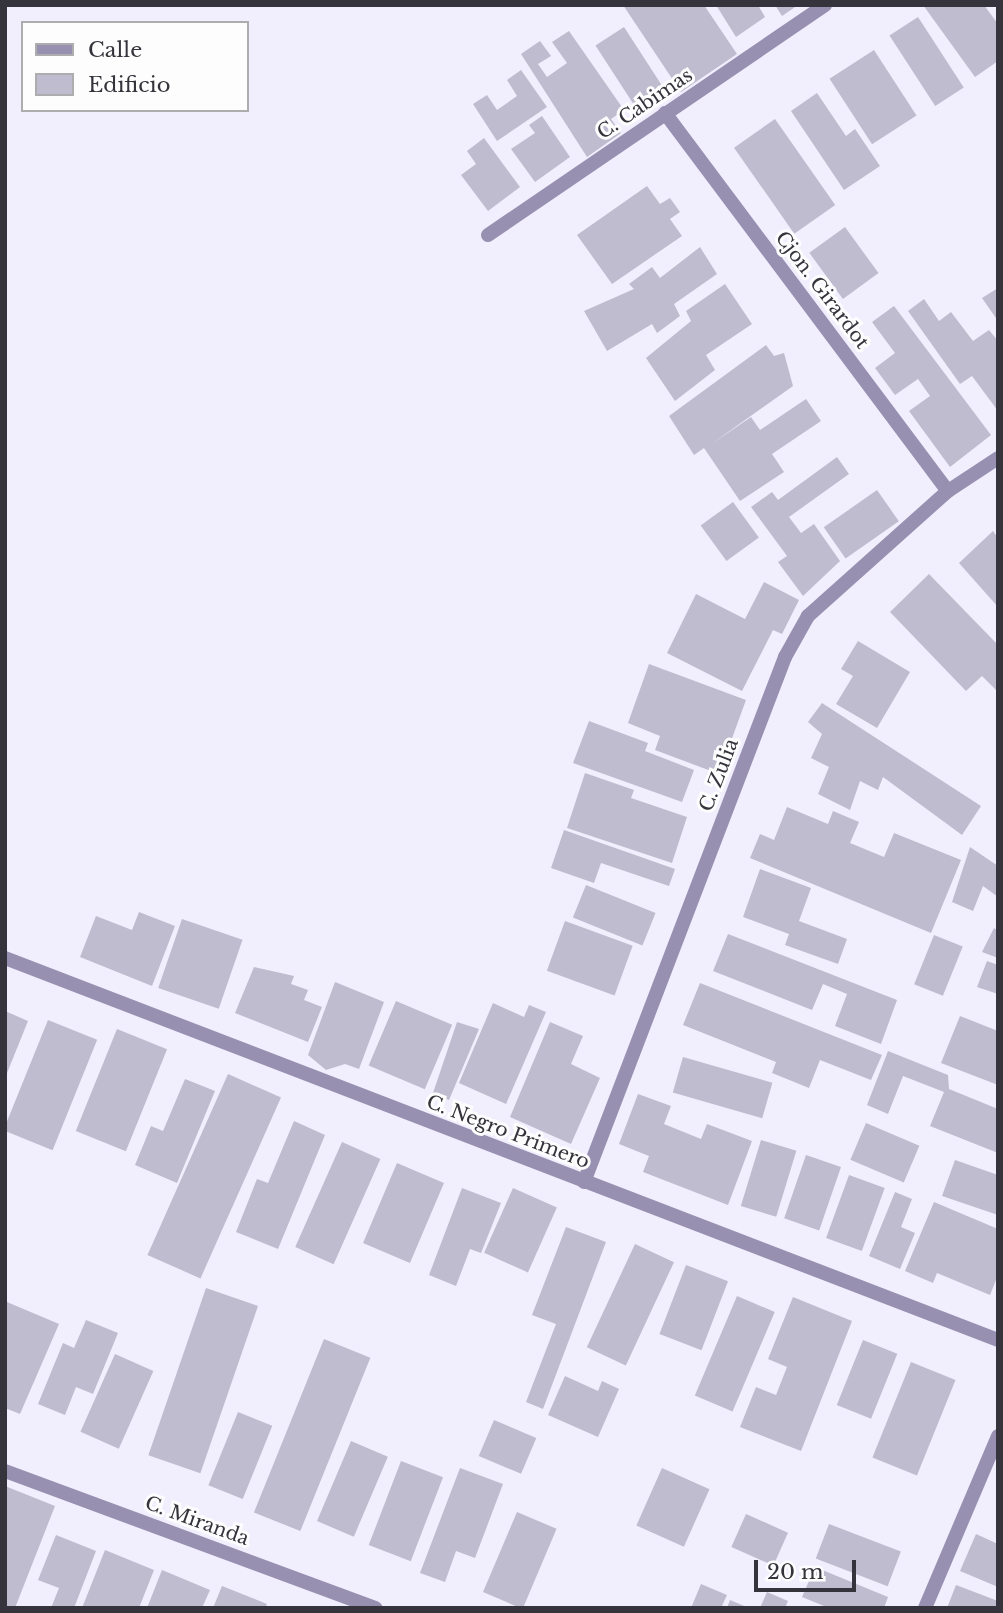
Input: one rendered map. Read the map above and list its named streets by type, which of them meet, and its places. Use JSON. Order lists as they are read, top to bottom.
{
  "streets": {
    "street": [
      "C. Cabimas",
      "Cjon. Girardot",
      "C. Zulia",
      "C. Negro Primero",
      "C. Miranda"
    ]
  },
  "crossings": [
    ["C. Cabimas", "Cjon. Girardot"],
    ["Cjon. Girardot", "C. Zulia"],
    ["C. Zulia", "C. Negro Primero"]
  ],
  "legend": ["Calle", "Edificio"],
  "scale_bar": "20 m"
}
